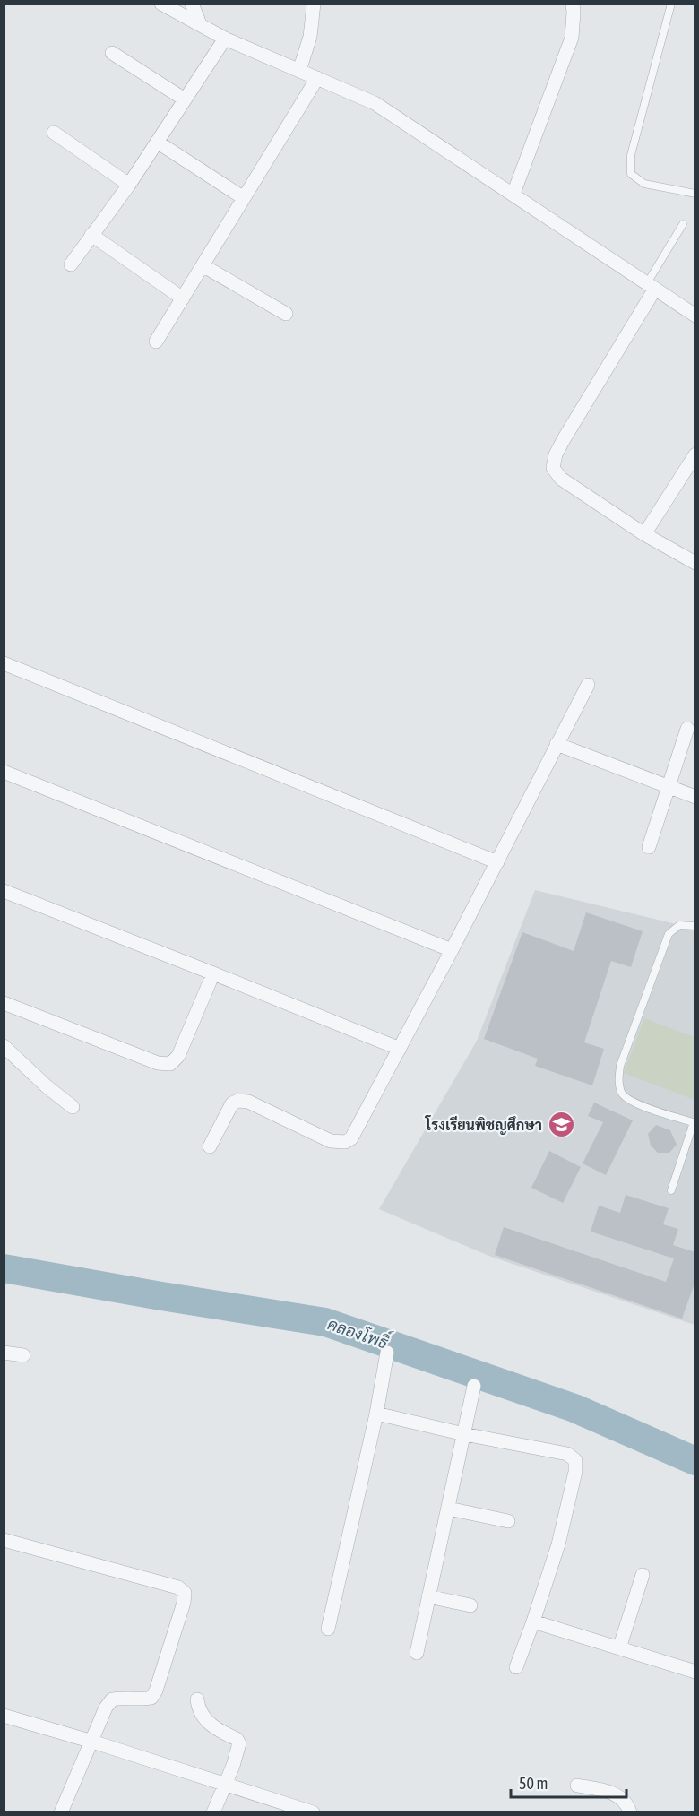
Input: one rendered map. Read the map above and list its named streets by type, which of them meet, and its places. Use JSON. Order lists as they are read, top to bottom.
{
  "water": ["คลองโพธิ์"],
  "places": {
    "school or university": ["โรงเรียนพิชญศึกษา"]
  },
  "scale_bar": "50 m"
}
